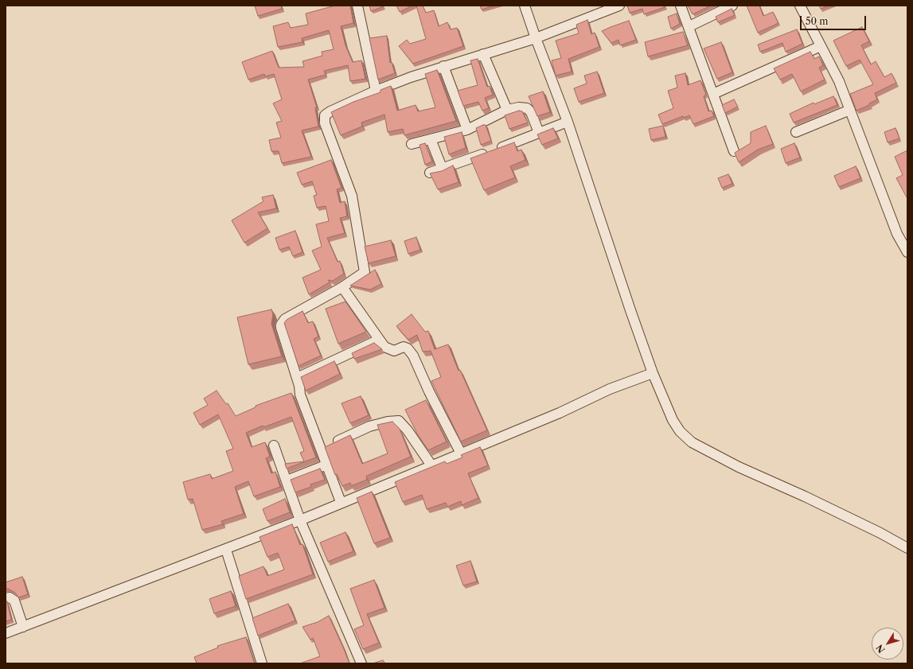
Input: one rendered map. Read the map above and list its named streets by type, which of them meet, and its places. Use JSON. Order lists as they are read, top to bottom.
{
  "scale_bar": "50 m",
  "north": "bottom left"
}
